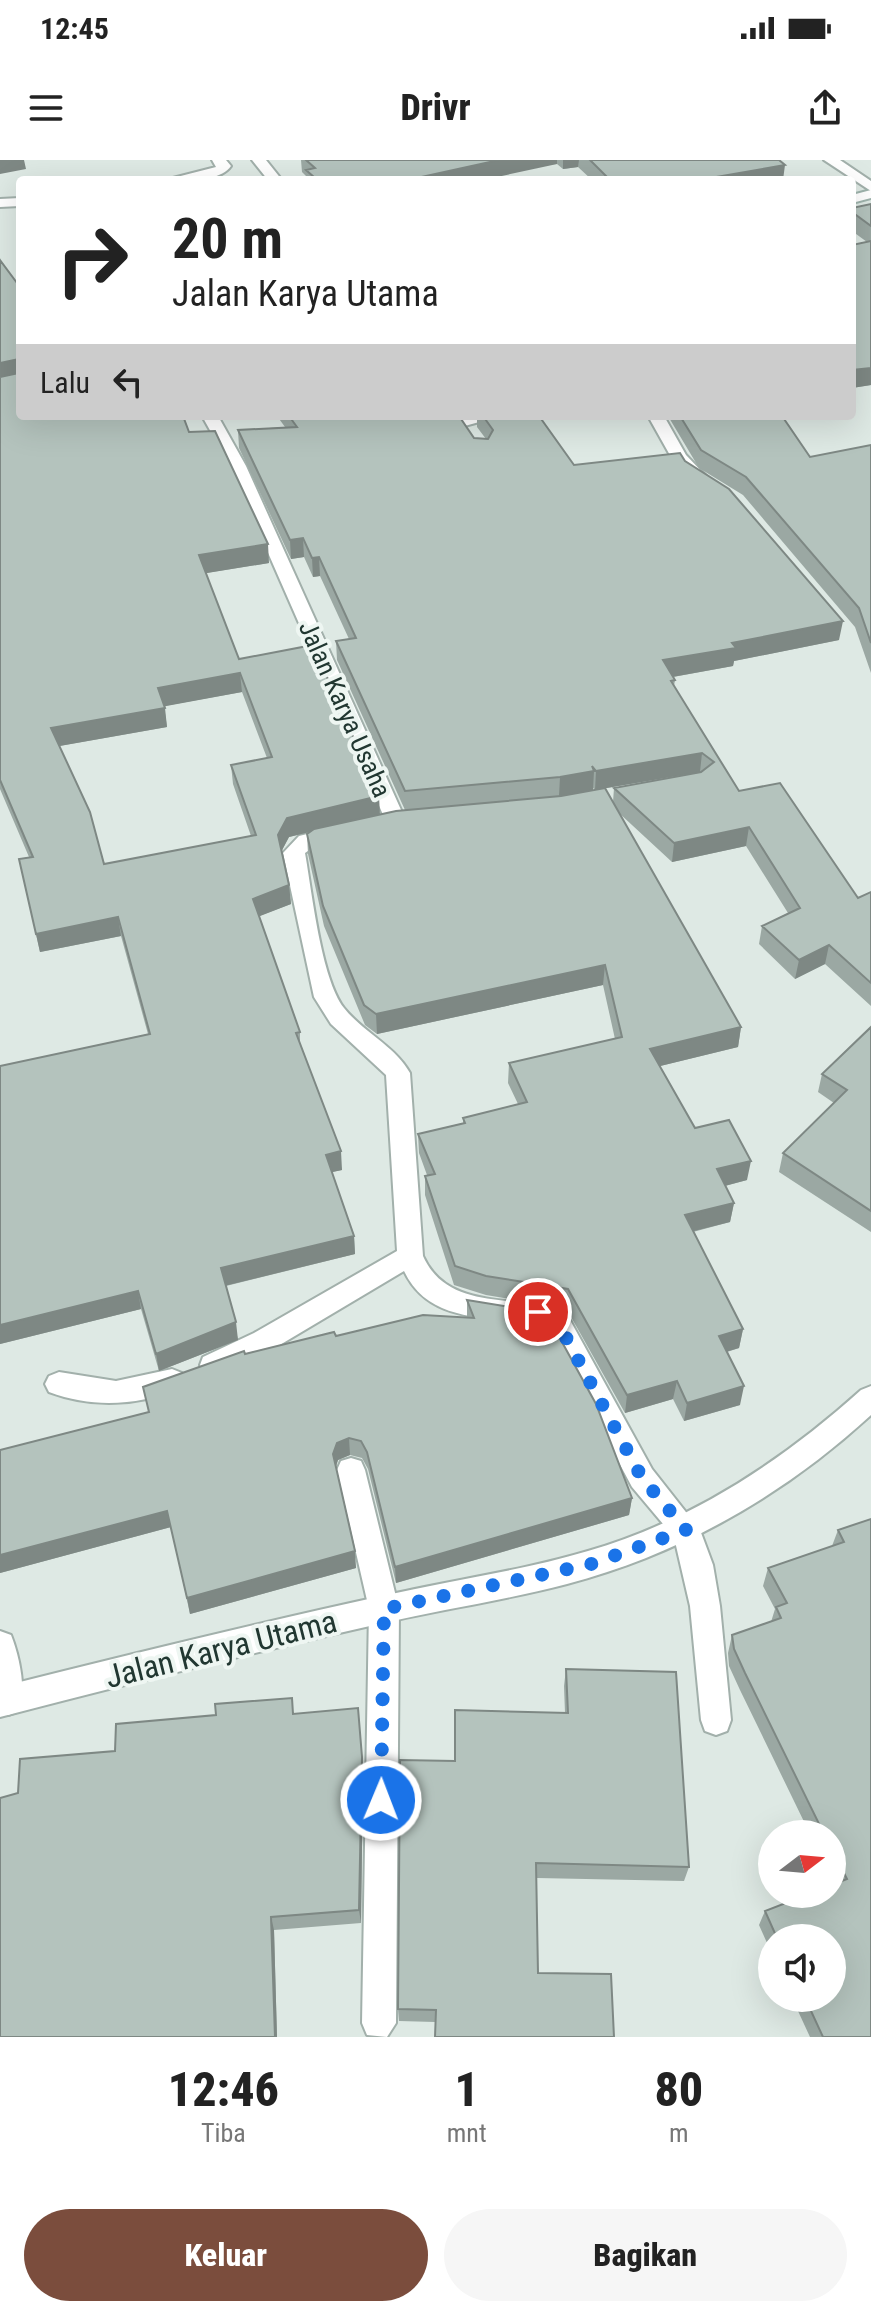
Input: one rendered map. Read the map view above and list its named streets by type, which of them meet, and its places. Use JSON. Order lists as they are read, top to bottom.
{
  "streets": {
    "street": ["Jalan Karya Usaha", "Jalan Karya Utama"]
  },
  "crossings": [
    ["Jalan Karya Usaha", "Jalan Karya Utama"]
  ],
  "north": "right",
  "page": {
    "status": "12:45",
    "header": "Drivr",
    "turn": ["20 m", "Jalan Karya Utama"],
    "then": "Lalu",
    "eta": [
      "12:46",
      "Tiba",
      "1",
      "mnt",
      "80",
      "m"
    ],
    "buttons": ["Keluar", "Bagikan"]
  }
}
